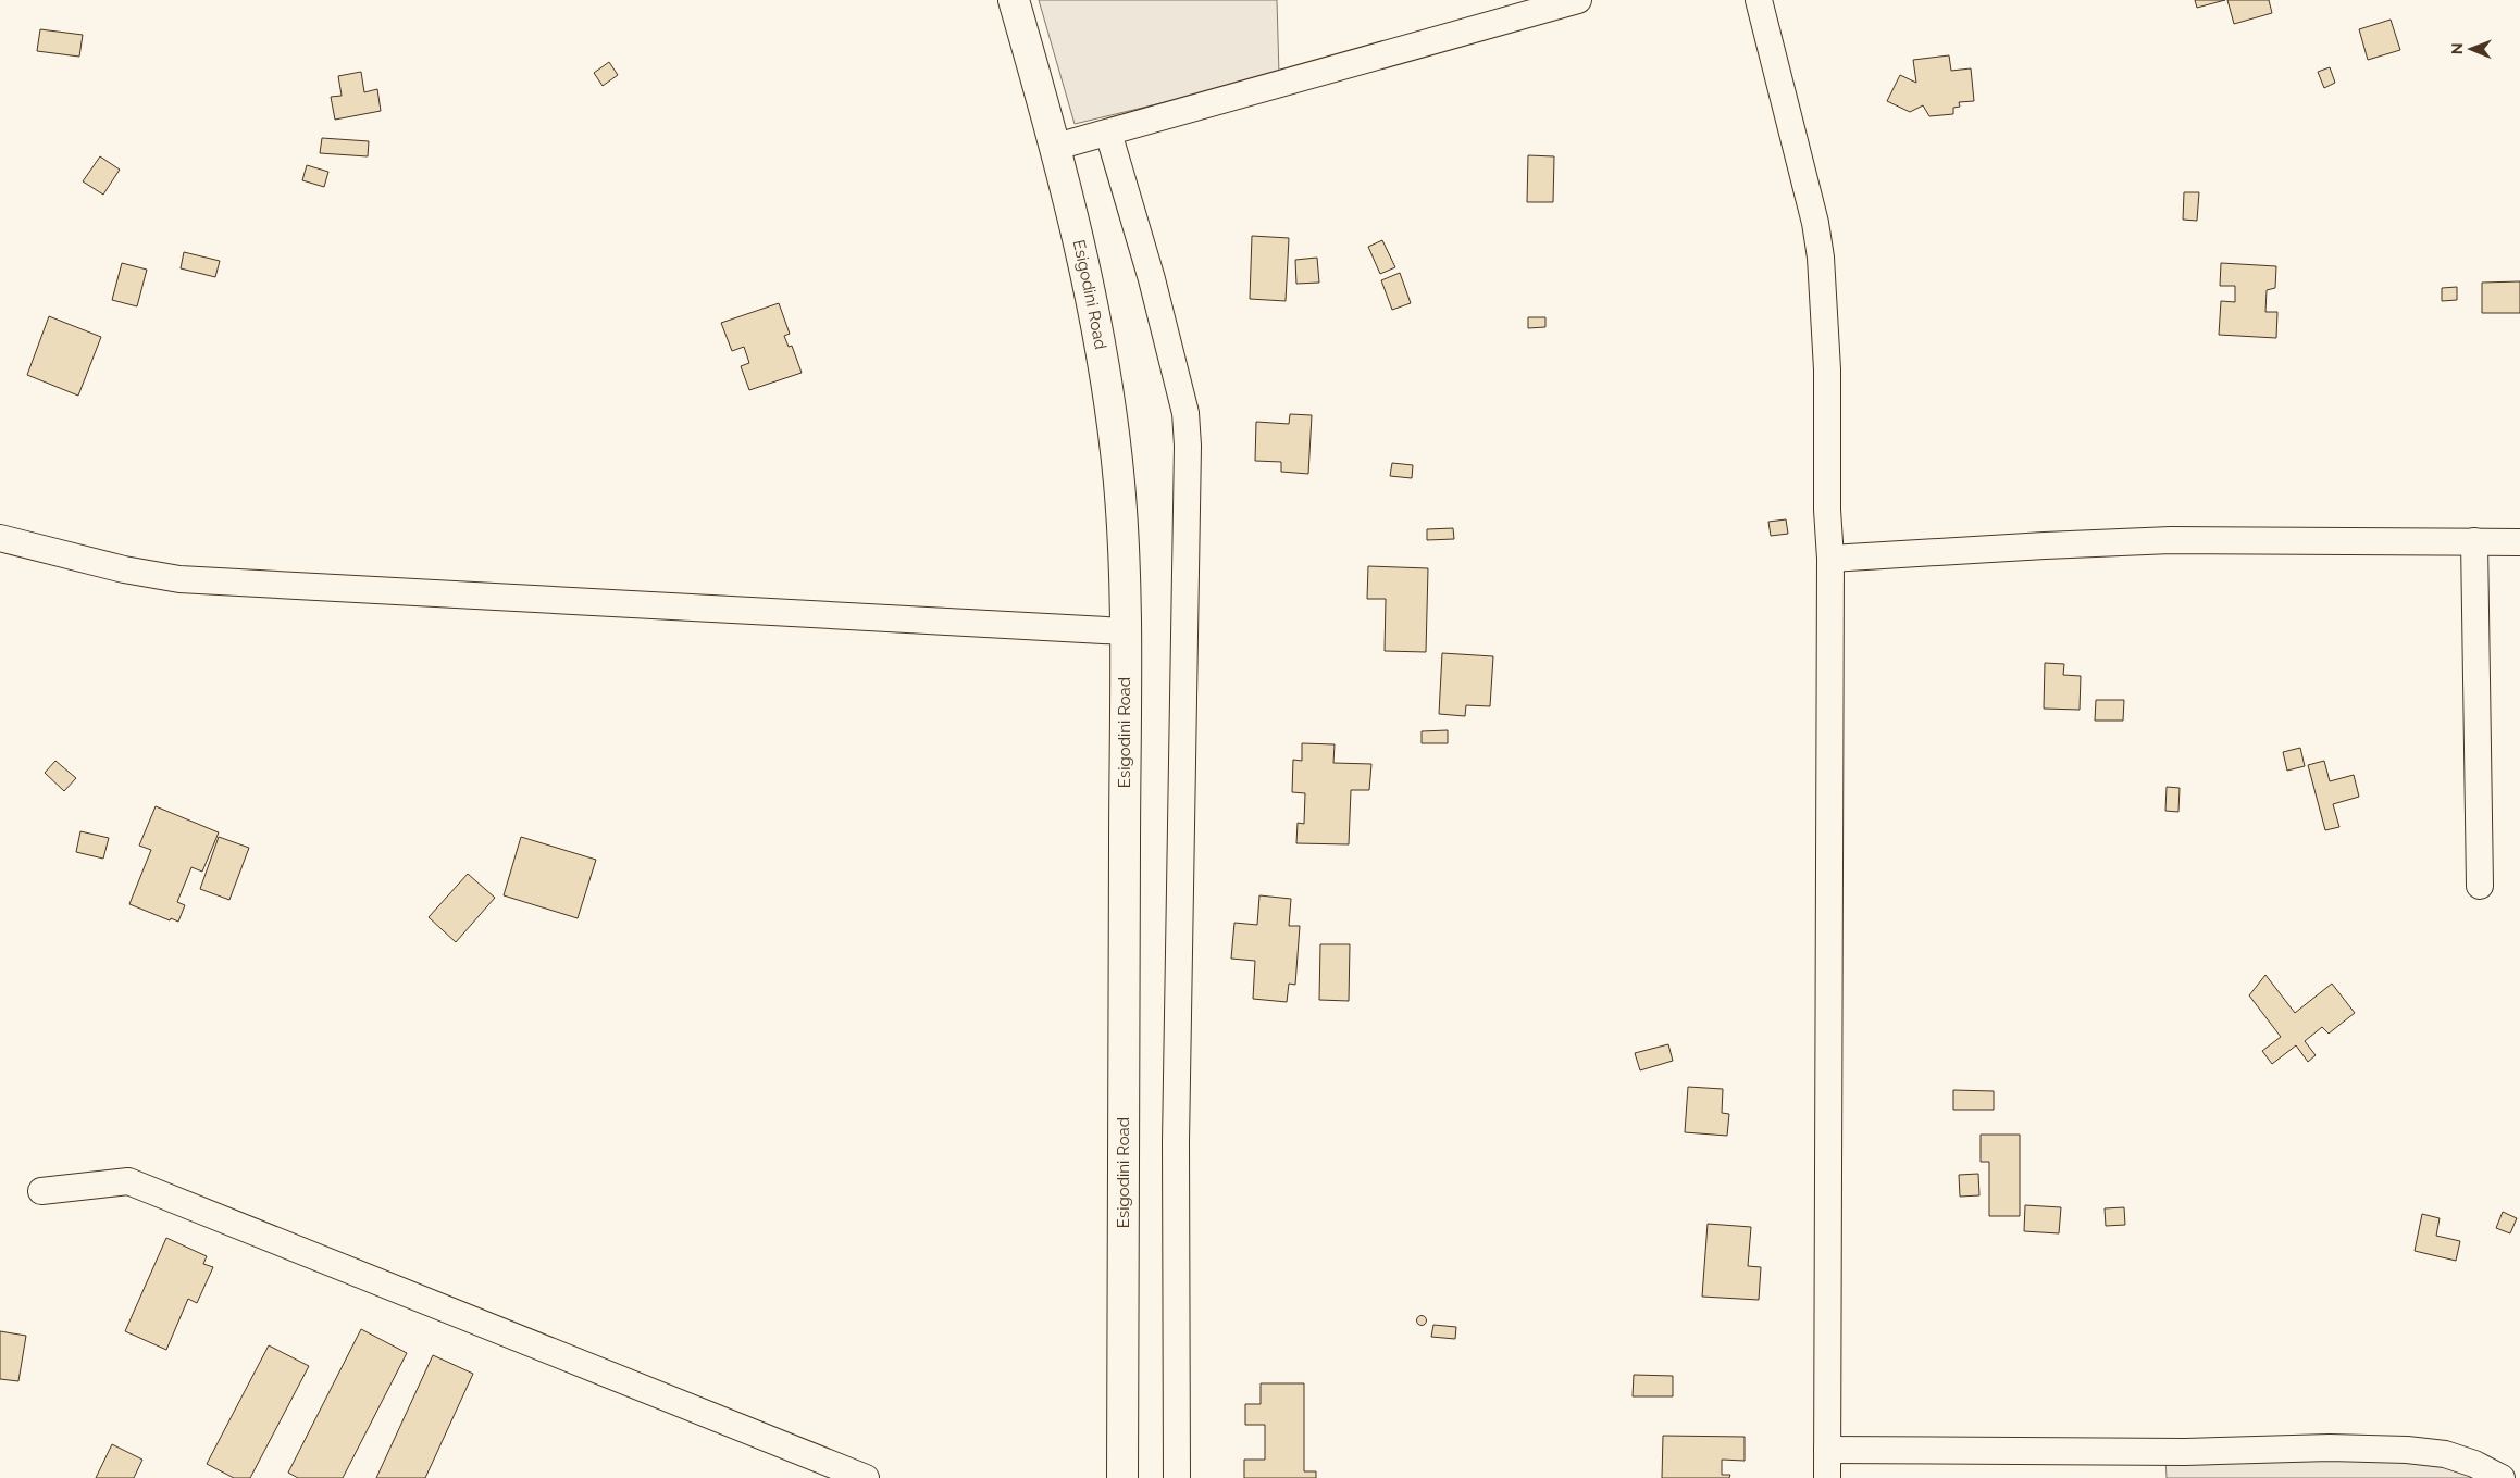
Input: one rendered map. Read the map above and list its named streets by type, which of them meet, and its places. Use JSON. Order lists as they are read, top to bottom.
{
  "streets": {
    "main road": ["Esigodini Road"]
  },
  "north": "left"
}
